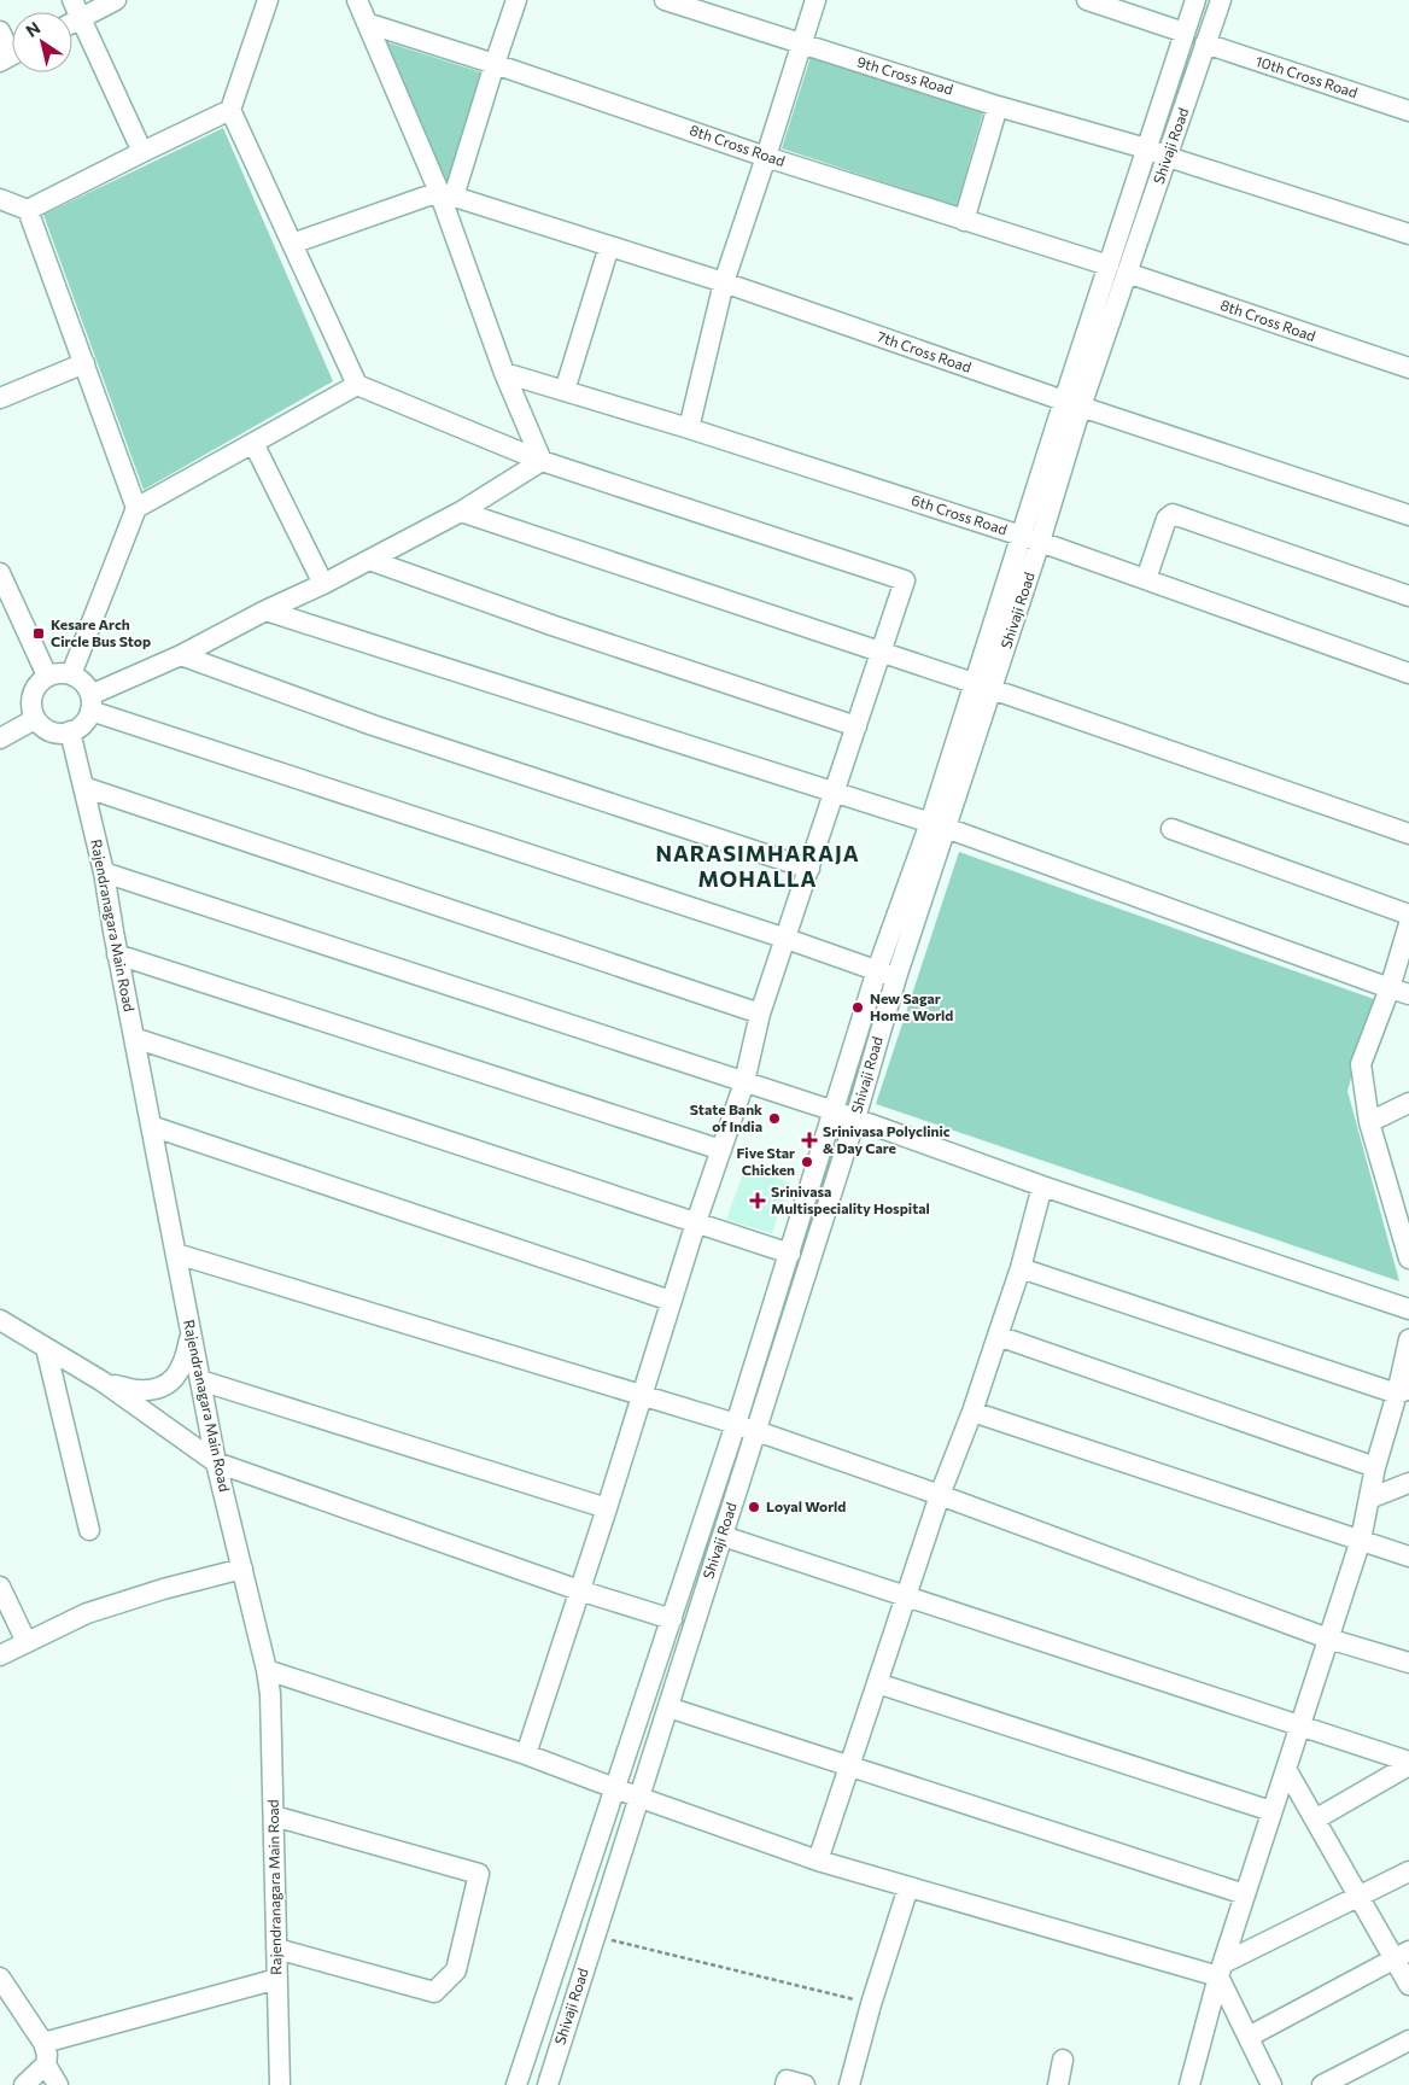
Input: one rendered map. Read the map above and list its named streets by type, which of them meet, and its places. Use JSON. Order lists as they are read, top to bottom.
{
  "streets": {
    "street": [
      "9th Cross Road",
      "10th Cross Road",
      "8th Cross Road",
      "Shivaji Road",
      "7th Cross Road",
      "6th Cross Road",
      "Rajendranagara Main Road"
    ]
  },
  "crossings": [
    ["9th Cross Road", "Shivaji Road"],
    ["10th Cross Road", "Shivaji Road"],
    ["8th Cross Road", "Shivaji Road"],
    ["Shivaji Road", "7th Cross Road"],
    ["Shivaji Road", "6th Cross Road"]
  ],
  "districts": ["NARASIMHARAJA MOHALLA"],
  "places": {
    "transit": ["Kesare Arch Circle Bus Stop"],
    "other": [
      "New Sagar Home World",
      "State Bank of India",
      "Five Star Chicken",
      "Loyal World"
    ],
    "health": ["Srinivasa Polyclinic & Day Care", "Srinivasa Multispeciality Hospital"]
  },
  "north": "top left"
}
